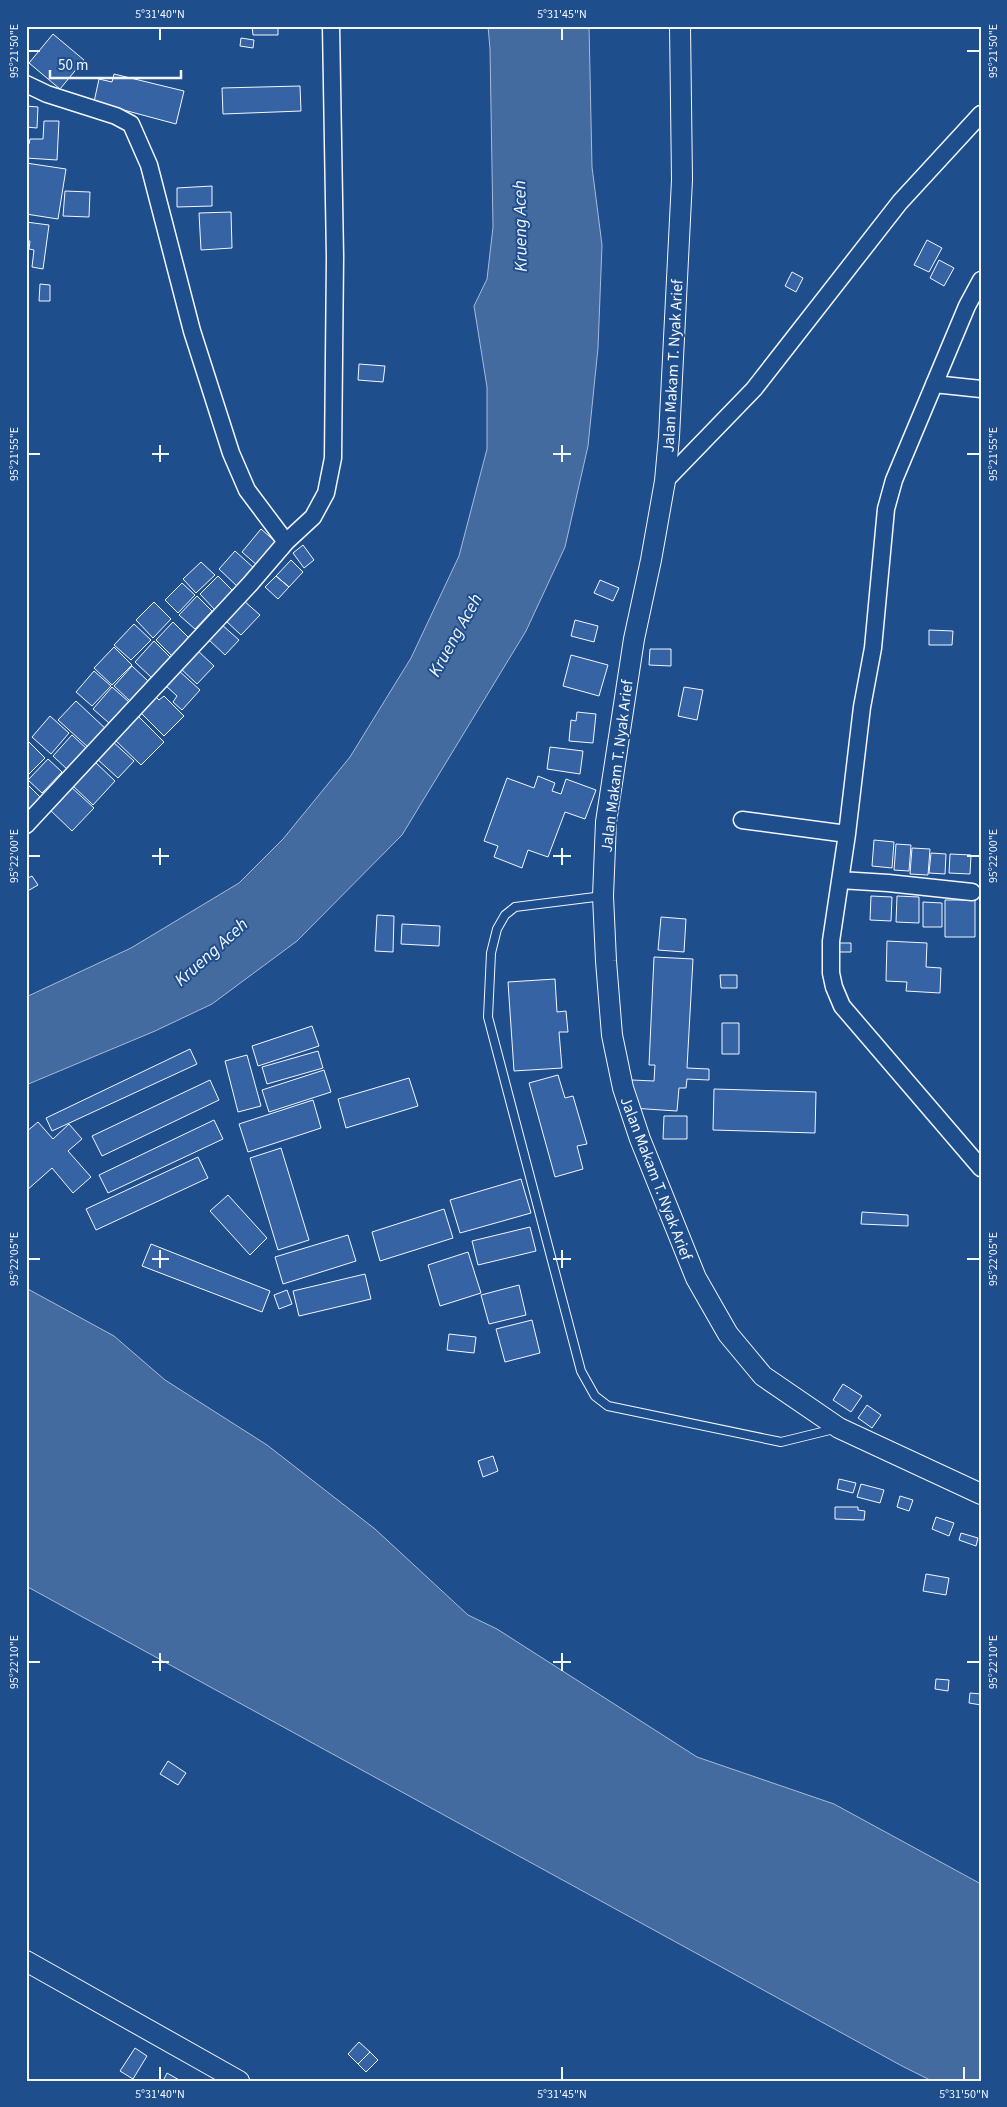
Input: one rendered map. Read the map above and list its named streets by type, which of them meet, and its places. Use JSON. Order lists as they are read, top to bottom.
{
  "streets": {
    "street": ["Jalan Makam T. Nyak Arief"]
  },
  "water": ["Krueng Aceh"],
  "scale_bar": "50 m",
  "coordinates": [
    "5°31'40\"N",
    "5°31'45\"N",
    "95°21'50\"E",
    "95°21'55\"E",
    "95°22'00\"E",
    "95°22'05\"E",
    "95°22'10\"E",
    "5°31'50\"N"
  ]
}
